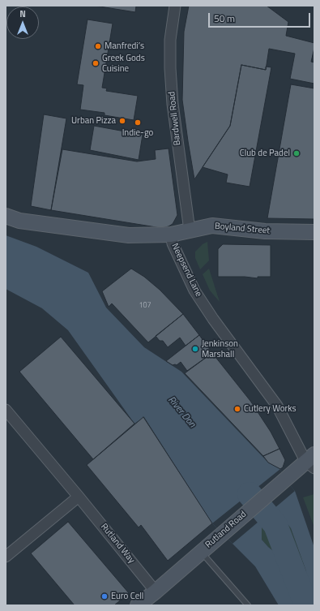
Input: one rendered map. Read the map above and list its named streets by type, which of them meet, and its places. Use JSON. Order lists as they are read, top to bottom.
{
  "streets": {
    "main road": ["Boyland Street", "Neepsend Lane", "Rutland Road"],
    "street": ["Bardwell Road", "Rutland Way"]
  },
  "crossings": [
    ["Bardwell Road", "Boyland Street"],
    ["Boyland Street", "Neepsend Lane"],
    ["Neepsend Lane", "Rutland Road"],
    ["Rutland Road", "Rutland Way"]
  ],
  "water": ["River Don"],
  "places": [
    "Manfredi’s",
    "Greek Gods Cuisine",
    "Urban Pizza",
    "Indie-go",
    "Club de Padel",
    "Jenkinson Marshall",
    "Cutlery Works",
    "Euro Cell"
  ],
  "house_numbers": ["107"],
  "scale_bar": "50 m",
  "north": "top"
}
